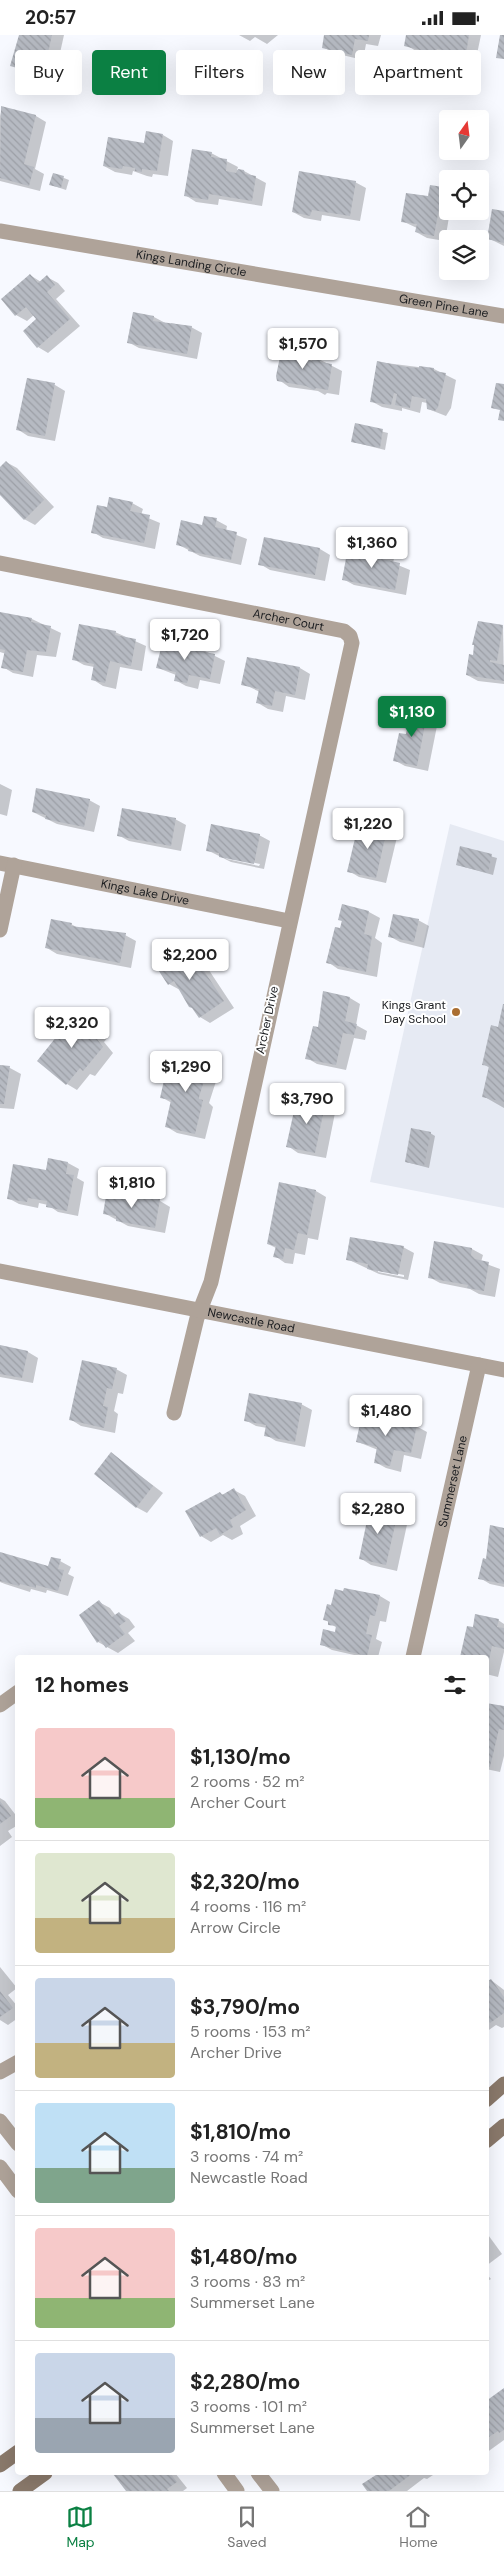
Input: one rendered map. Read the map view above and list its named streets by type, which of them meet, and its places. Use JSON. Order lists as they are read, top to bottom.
{
  "streets": {
    "street": [
      "Kings Landing Circle",
      "Green Pine Lane",
      "Archer Court",
      "Kings Lake Drive",
      "Archer Drive",
      "Newcastle Road",
      "Summerset Lane"
    ]
  },
  "crossings": [
    ["Kings Landing Circle", "Green Pine Lane"],
    ["Archer Court", "Archer Drive"],
    ["Kings Lake Drive", "Archer Drive"],
    ["Archer Drive", "Newcastle Road"],
    ["Newcastle Road", "Summerset Lane"]
  ],
  "places": ["Kings Grant Day School"],
  "north": "top",
  "page": {
    "status": "20:57",
    "chip": [
      "Buy",
      "Rent",
      "Filters",
      "New",
      "Apartment"
    ],
    "price": [
      "$1,570",
      "$1,360",
      "$1,720",
      "$1,130",
      "$1,220",
      "$2,200",
      "$2,320",
      "$1,290",
      "$3,790",
      "$1,810",
      "$1,480",
      "$2,280"
    ],
    "heading": "12 homes",
    "list": [
      {
        "name": "$1,130/mo",
        "note": "2 rooms · 52 m² · Archer Court"
      },
      {
        "name": "$2,320/mo",
        "note": "4 rooms · 116 m² · Arrow Circle"
      },
      {
        "name": "$3,790/mo",
        "note": "5 rooms · 153 m² · Archer Drive"
      },
      {
        "name": "$1,810/mo",
        "note": "3 rooms · 74 m² · Newcastle Road"
      },
      {
        "name": "$1,480/mo",
        "note": "3 rooms · 83 m² · Summerset Lane"
      },
      {
        "name": "$2,280/mo",
        "note": "3 rooms · 101 m² · Summerset Lane"
      }
    ],
    "tabs": ["Map", "Saved", "Home"]
  }
}
